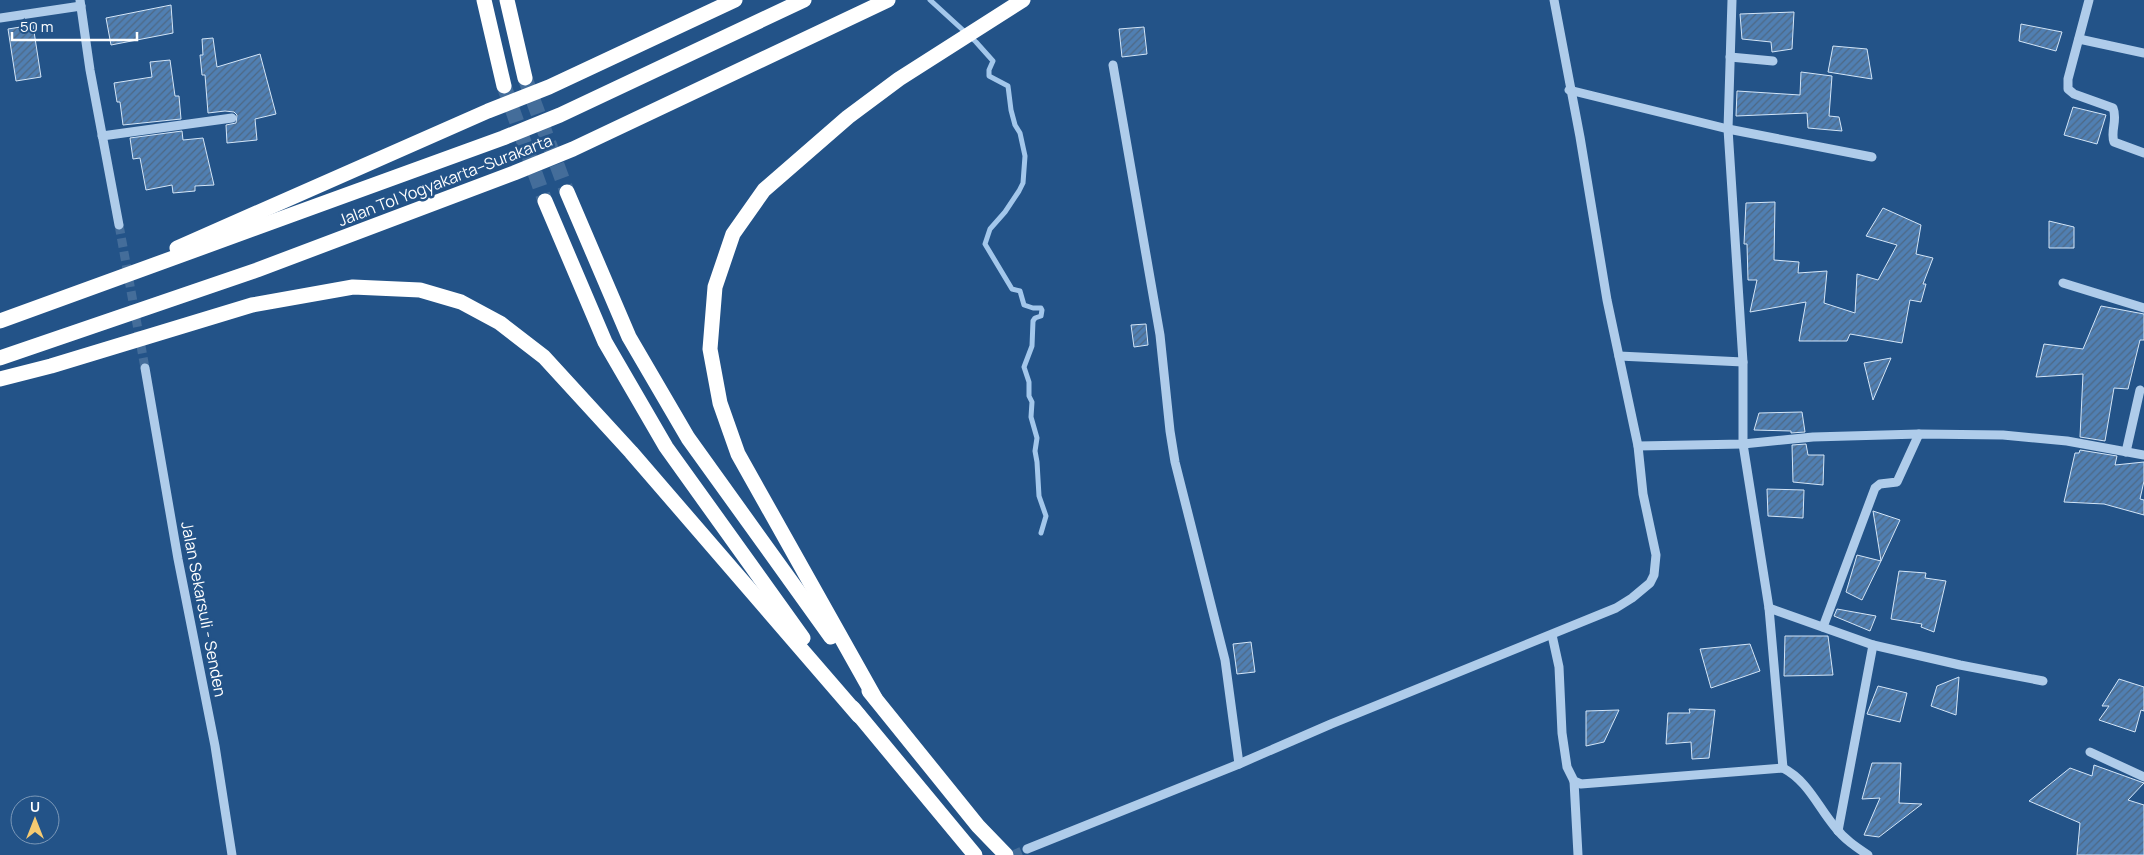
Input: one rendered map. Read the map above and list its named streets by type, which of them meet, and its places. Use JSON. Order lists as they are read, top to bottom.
{
  "streets": {
    "highway": ["Jalan Tol Yogyakarta–Surakarta"],
    "street": ["Jalan Sekarsuli - Senden"]
  },
  "scale_bar": "50 m",
  "north": "top"
}
